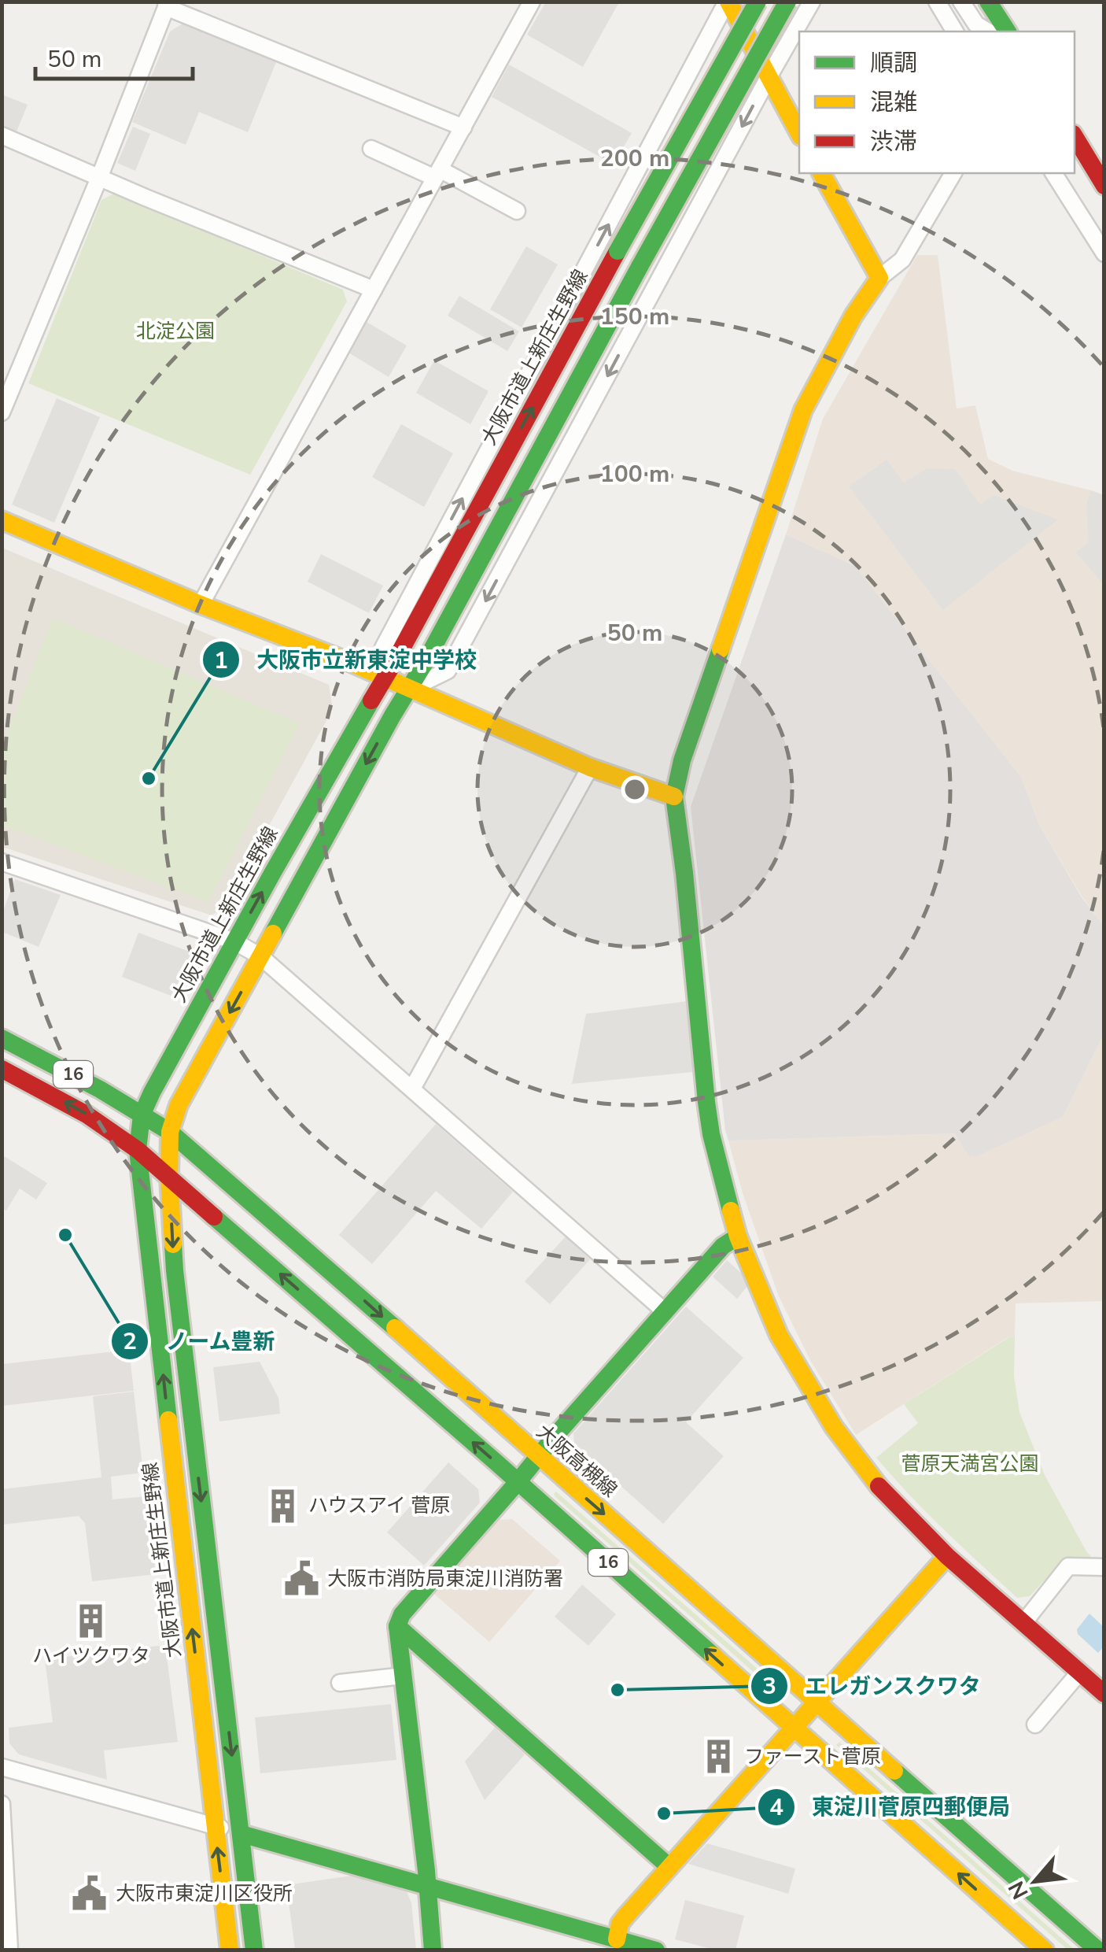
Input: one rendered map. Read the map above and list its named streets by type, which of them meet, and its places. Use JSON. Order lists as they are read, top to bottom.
{
  "streets": {
    "main road": ["大阪市道上新庄生野線", "16", "大阪高槻線"]
  },
  "crossings": [
    ["大阪市道上新庄生野線", "16"],
    ["大阪市道上新庄生野線", "大阪高槻線"]
  ],
  "parks": ["北淀公園", "菅原天満宮公園"],
  "places": {
    "other": [
      "大阪市立新東淀中学校",
      "ノーム豊新",
      "エレガンスクワタ",
      "東淀川菅原四郵便局"
    ],
    "building": ["ハウスアイ 菅原", "ハイツクワタ", "ファースト菅原"],
    "public building": ["大阪市消防局東淀川消防署", "大阪市東淀川区役所"]
  },
  "legend": ["順調", "混雑", "渋滞"],
  "scale_bar": "50 m",
  "north": "bottom left",
  "rings": [
    "200 m",
    "150 m",
    "100 m",
    "50 m"
  ]
}
